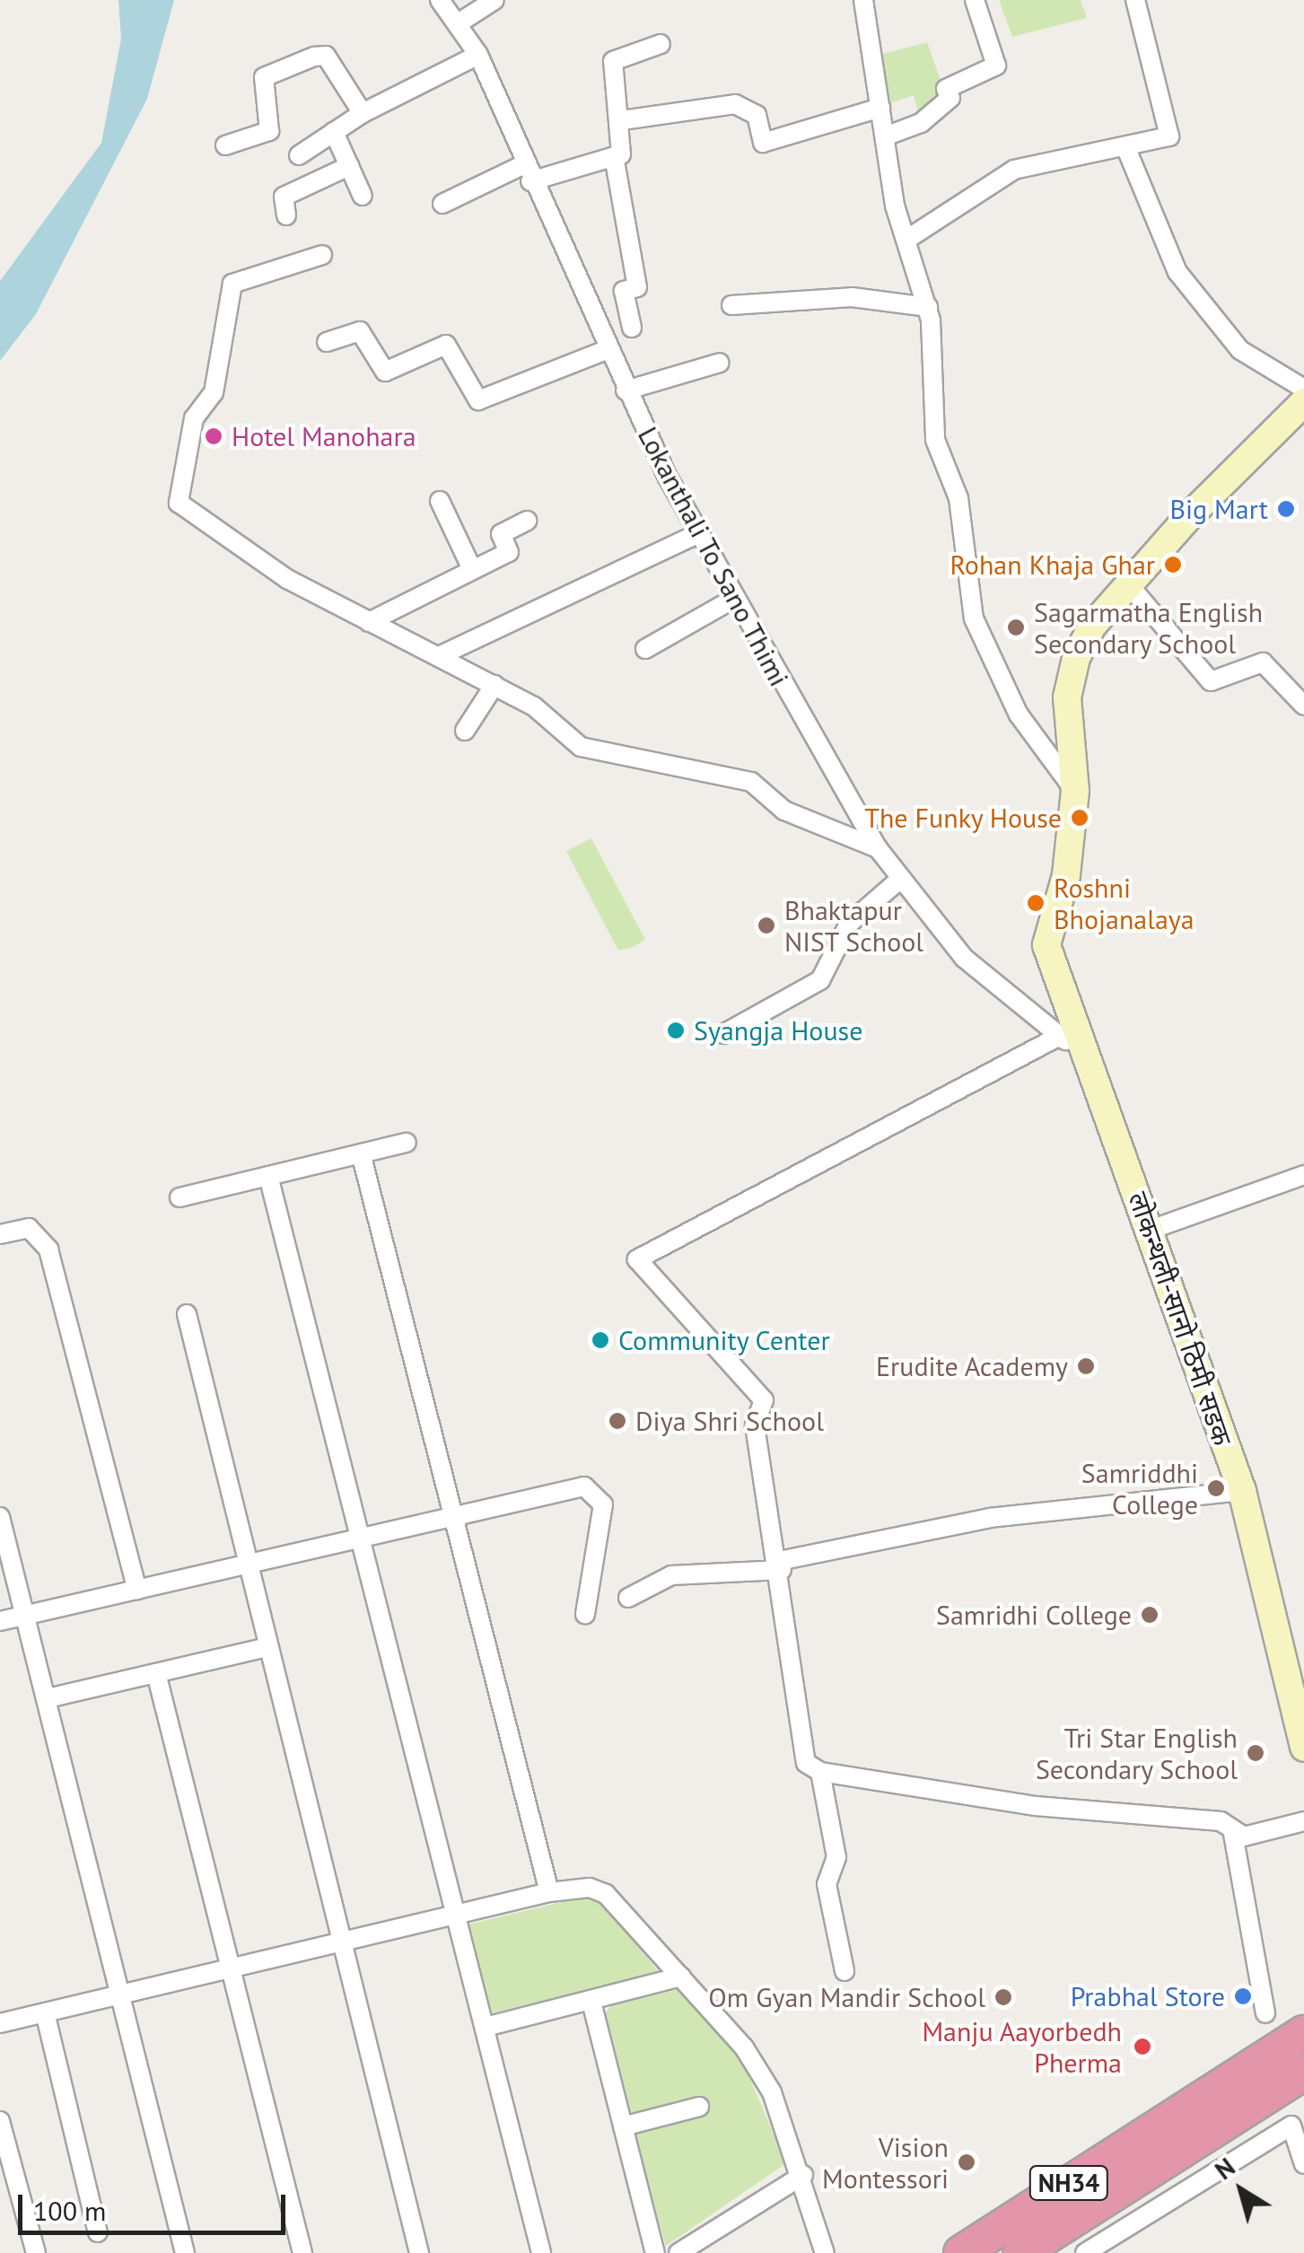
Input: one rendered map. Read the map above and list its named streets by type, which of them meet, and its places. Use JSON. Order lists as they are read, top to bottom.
{
  "streets": {
    "highway": ["NH34"],
    "main road": ["लोकन्थली-सानो ठिमी सडक"],
    "street": ["Lokanthali To Sano Thimi"]
  },
  "crossings": [
    ["Lokanthali To Sano Thimi", "लोकन्थली-सानो ठिमी सडक"]
  ],
  "places": [
    "Hotel Manohara",
    "Big Mart",
    "Rohan Khaja Ghar",
    "Sagarmatha English Secondary School",
    "The Funky House",
    "Roshni Bhojanalaya",
    "Bhaktapur NIST School",
    "Syangja House",
    "Community Center",
    "Erudite Academy",
    "Diya Shri School",
    "Samriddhi College",
    "Samridhi College",
    "Tri Star English Secondary School",
    "Prabhal Store",
    "Om Gyan Mandir School",
    "Manju Aayorbedh Pherma",
    "Vision Montessori"
  ],
  "scale_bar": "100 m",
  "north": "top left"
}
